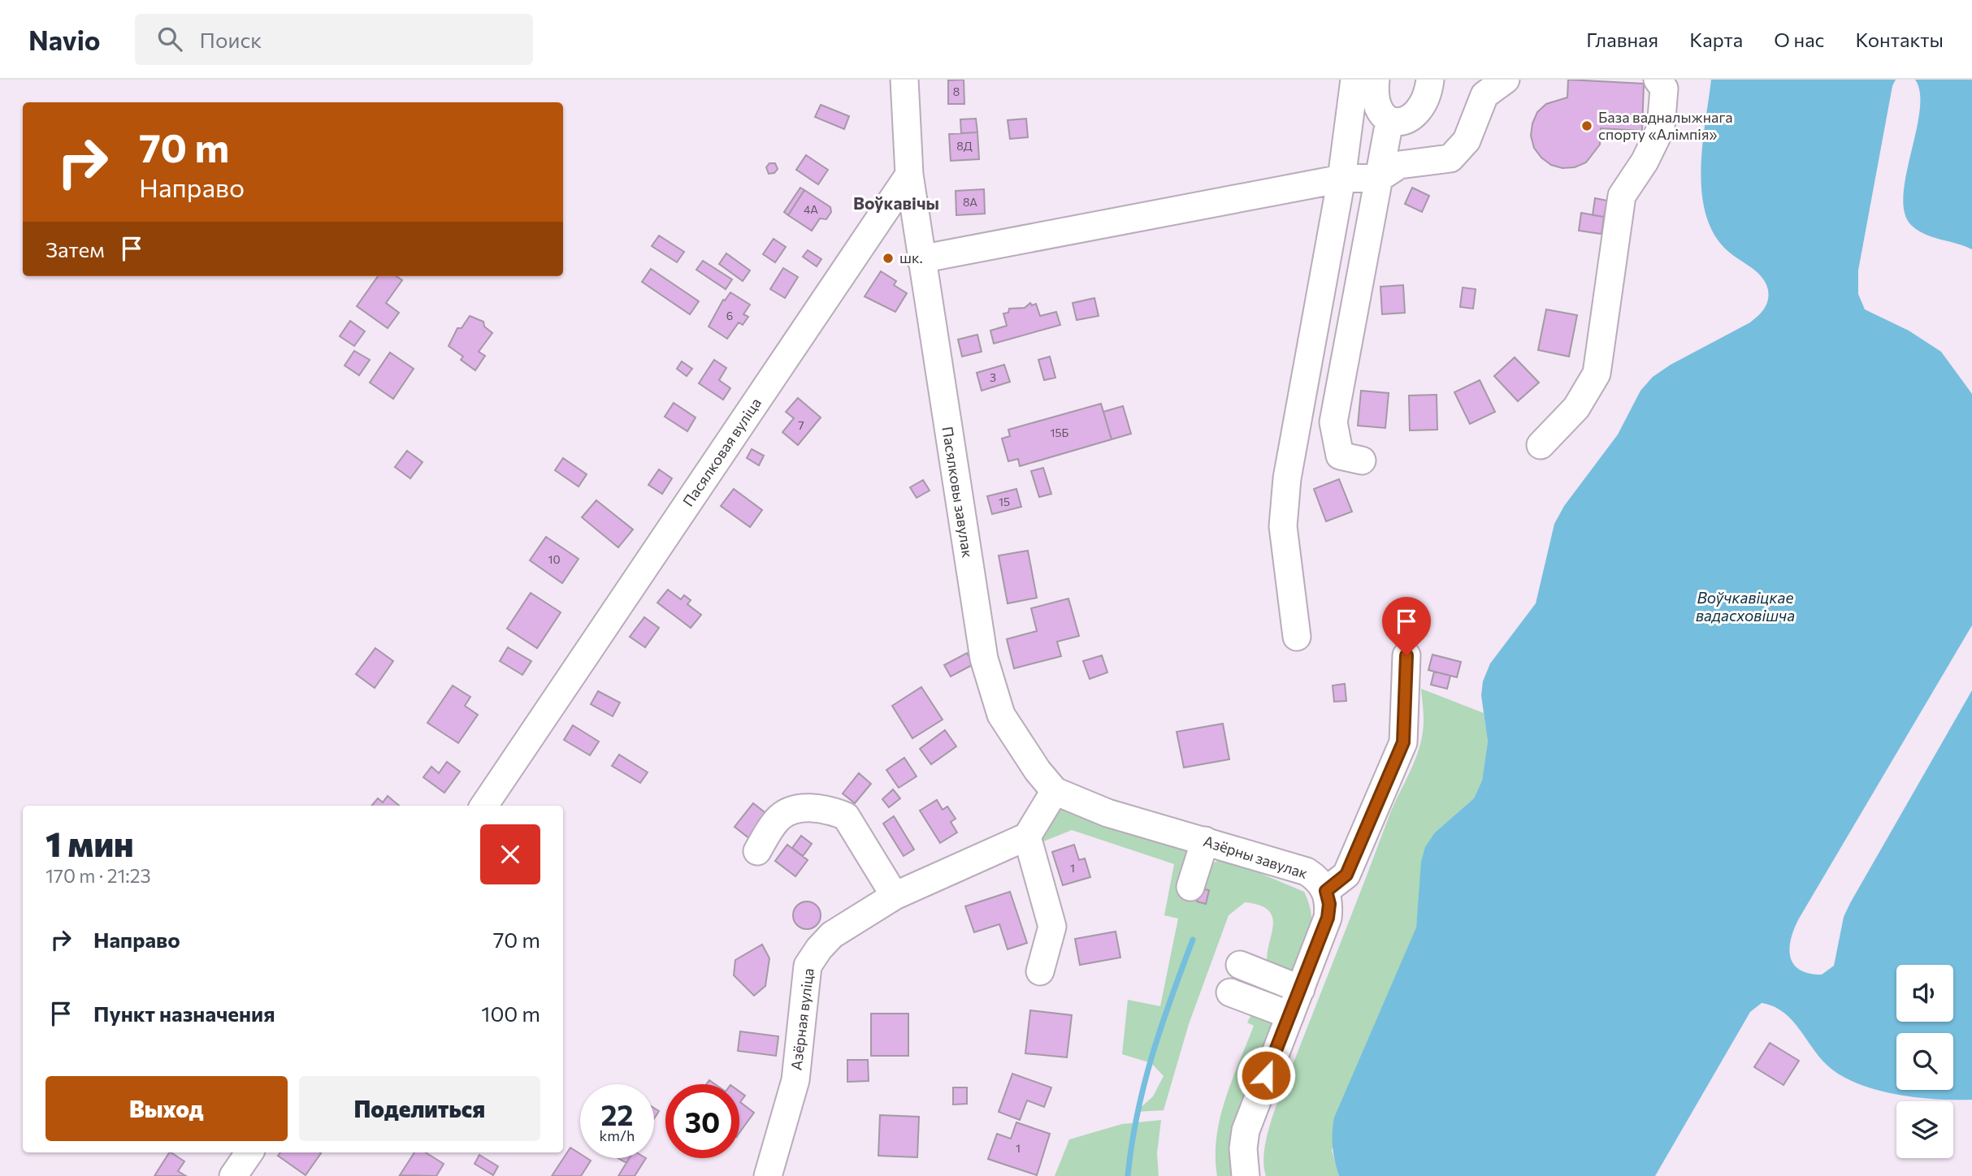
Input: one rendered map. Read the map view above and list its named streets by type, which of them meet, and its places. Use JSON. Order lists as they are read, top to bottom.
{
  "streets": {
    "street": [
      "Пасялковая вуліца",
      "Пасялковы завулак",
      "Азёрны завулак",
      "Азёрная вуліца"
    ]
  },
  "crossings": [
    ["Пасялковая вуліца", "Пасялковы завулак"],
    ["Пасялковы завулак", "Азёрны завулак"]
  ],
  "districts": ["Воўкавічы"],
  "water": ["Воўчкавіцкае вадасховішча"],
  "places": ["База вадналыжнага спорту «Алімпія»", "шк."],
  "house_numbers": [
    "8",
    "8Д",
    "8А",
    "4А",
    "6",
    "3",
    "7",
    "15Б",
    "15",
    "10",
    "1",
    "1"
  ],
  "page": {
    "header": "Navio",
    "search": "Поиск",
    "nav": [
      "Главная",
      "Карта",
      "О нас",
      "Контакты"
    ],
    "turn": ["70 m", "Направо"],
    "then": "Затем",
    "heading": ["1 мин", "170 m · 21:23"],
    "list": [
      {
        "name": "Направо",
        "value": "70 m"
      },
      {
        "name": "Пункт назначения",
        "value": "100 m"
      }
    ],
    "buttons": ["Выход", "Поделиться"],
    "speed": "22 km/h",
    "limit": "30"
  }
}
